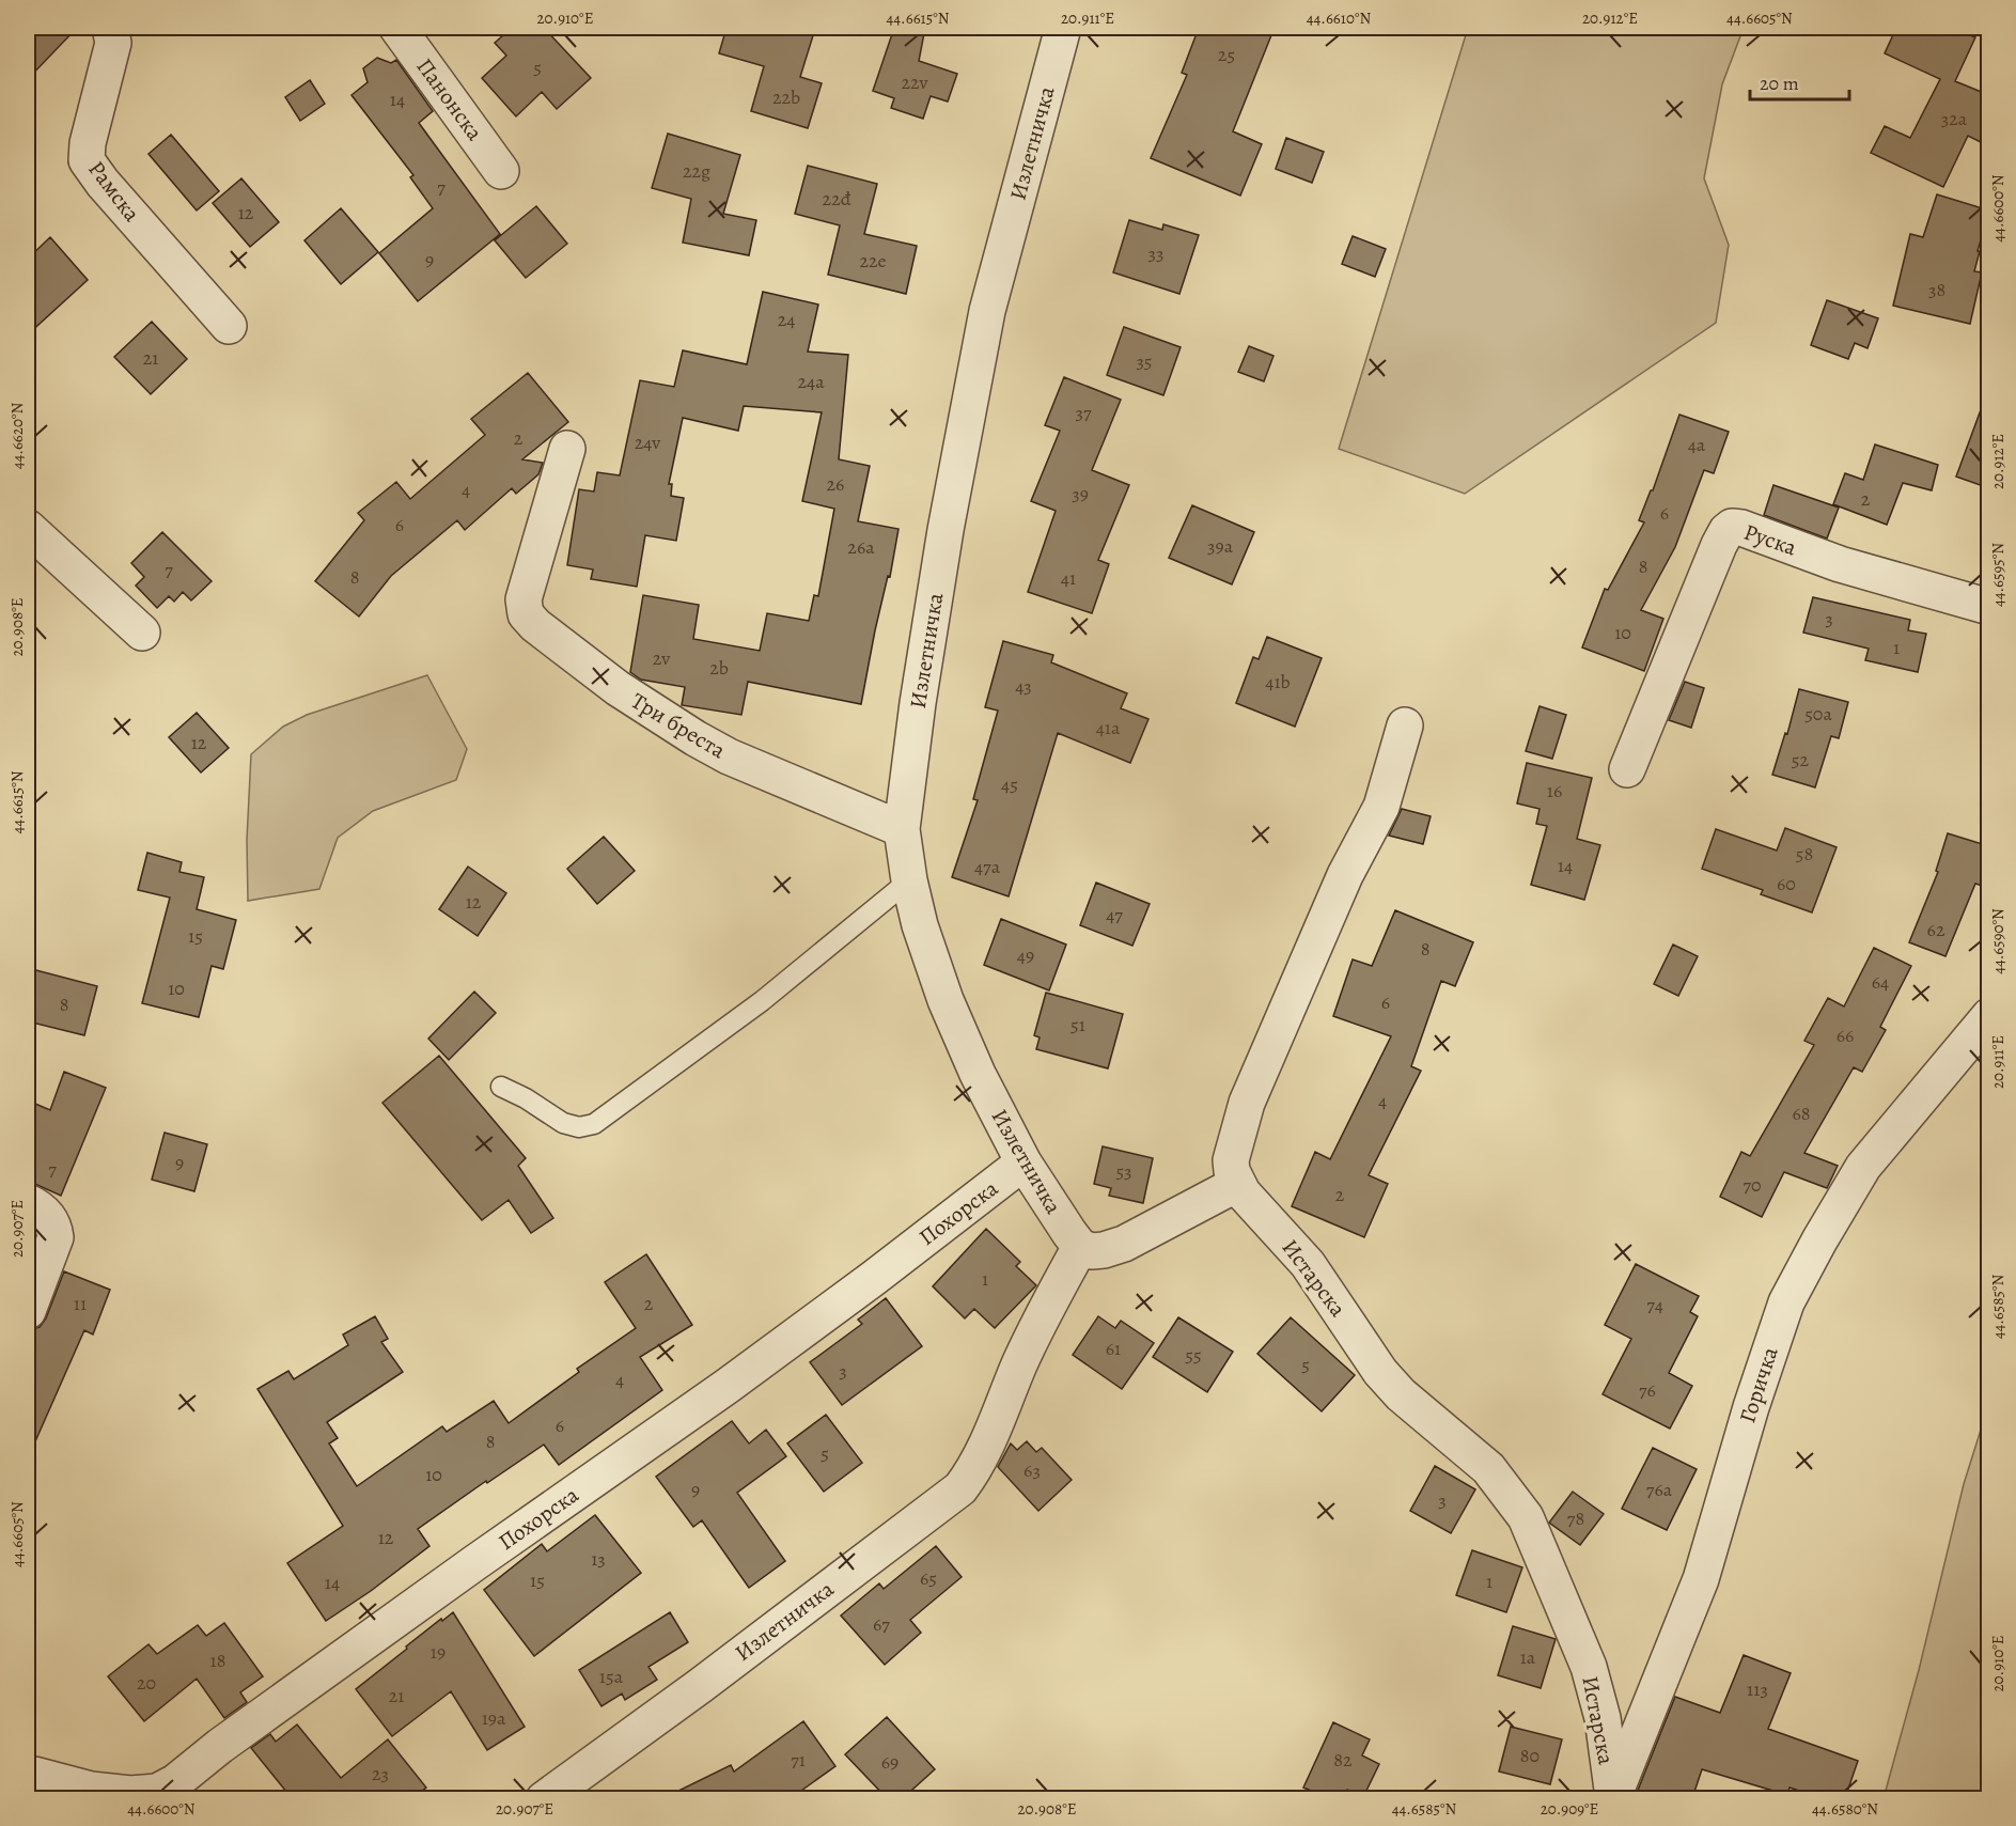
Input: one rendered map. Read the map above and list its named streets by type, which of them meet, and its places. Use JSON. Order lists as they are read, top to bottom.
{
  "streets": {
    "street": [
      "Панонска",
      "Излетничка",
      "Рамска",
      "Руска",
      "Три бреста",
      "Похорска",
      "Истарска",
      "Горичка"
    ]
  },
  "crossings": [
    ["Излетничка", "Три бреста"],
    ["Излетничка", "Похорска"],
    ["Истарска", "Горичка"]
  ],
  "house_numbers": [
    "25",
    "5",
    "22v",
    "22b",
    "14",
    "32a",
    "22g",
    "7",
    "22đ",
    "12",
    "33",
    "9",
    "22e",
    "38",
    "24",
    "21",
    "35",
    "24a",
    "37",
    "2",
    "24v",
    "4a",
    "26",
    "4",
    "39",
    "2",
    "6",
    "6",
    "39a",
    "26a",
    "8",
    "7",
    "8",
    "41",
    "3",
    "10",
    "1",
    "2v",
    "2b",
    "41b",
    "43",
    "50a",
    "41a",
    "12",
    "52",
    "45",
    "16",
    "58",
    "14",
    "47a",
    "60",
    "12",
    "47",
    "62",
    "15",
    "8",
    "49",
    "64",
    "10",
    "6",
    "8",
    "51",
    "66",
    "4",
    "68",
    "9",
    "7",
    "53",
    "70",
    "2",
    "1",
    "11",
    "2",
    "74",
    "61",
    "55",
    "5",
    "3",
    "4",
    "76",
    "6",
    "8",
    "5",
    "63",
    "10",
    "9",
    "76a",
    "3",
    "78",
    "12",
    "13",
    "65",
    "15",
    "1",
    "14",
    "67",
    "19",
    "1a",
    "18",
    "15a",
    "20",
    "113",
    "21",
    "19a",
    "80",
    "71",
    "82",
    "69",
    "23"
  ],
  "scale_bar": "20 m",
  "coordinates": [
    "20.910°E",
    "44.6615°N",
    "20.911°E",
    "44.6610°N",
    "20.912°E",
    "44.6605°N",
    "44.6600°N",
    "44.6620°N",
    "44.6595°N",
    "20.908°E",
    "44.6590°N",
    "20.907°E",
    "44.6585°N",
    "20.909°E",
    "44.6580°N"
  ]
}
